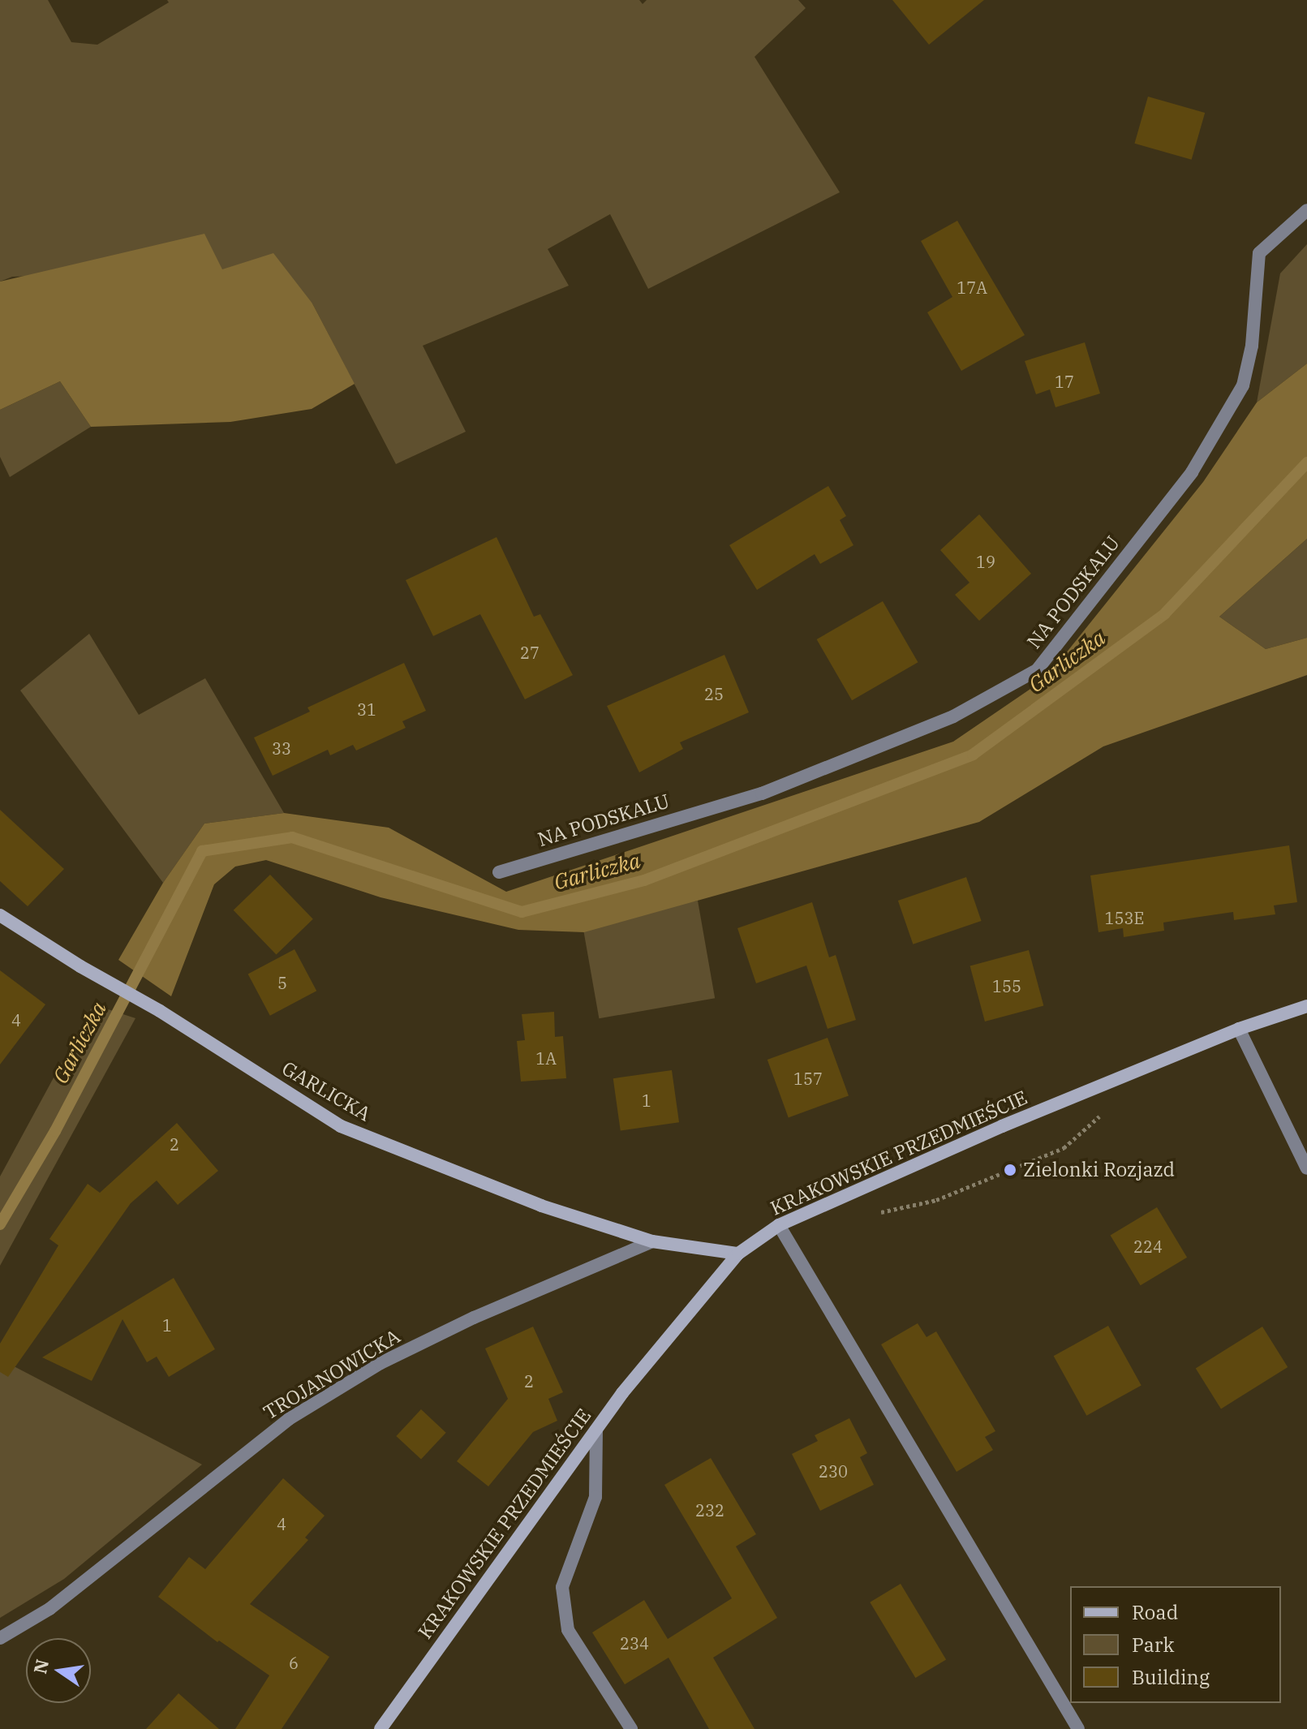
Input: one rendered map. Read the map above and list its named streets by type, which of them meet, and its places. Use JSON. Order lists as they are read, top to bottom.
{
  "streets": {
    "main road": ["GARLICKA", "KRAKOWSKIE PRZEDMIEŚCIE"],
    "street": ["NA PODSKALU", "TROJANOWICKA"]
  },
  "crossings": [
    ["GARLICKA", "KRAKOWSKIE PRZEDMIEŚCIE"],
    ["GARLICKA", "TROJANOWICKA"]
  ],
  "water": ["Garliczka"],
  "places": ["Zielonki Rozjazd"],
  "house_numbers": [
    "17A",
    "17",
    "19",
    "27",
    "25",
    "31",
    "33",
    "153E",
    "5",
    "155",
    "4",
    "1A",
    "157",
    "1",
    "2",
    "224",
    "1",
    "2",
    "230",
    "232",
    "4",
    "234",
    "6"
  ],
  "legend": ["Road", "Park", "Building"],
  "north": "left"
}
